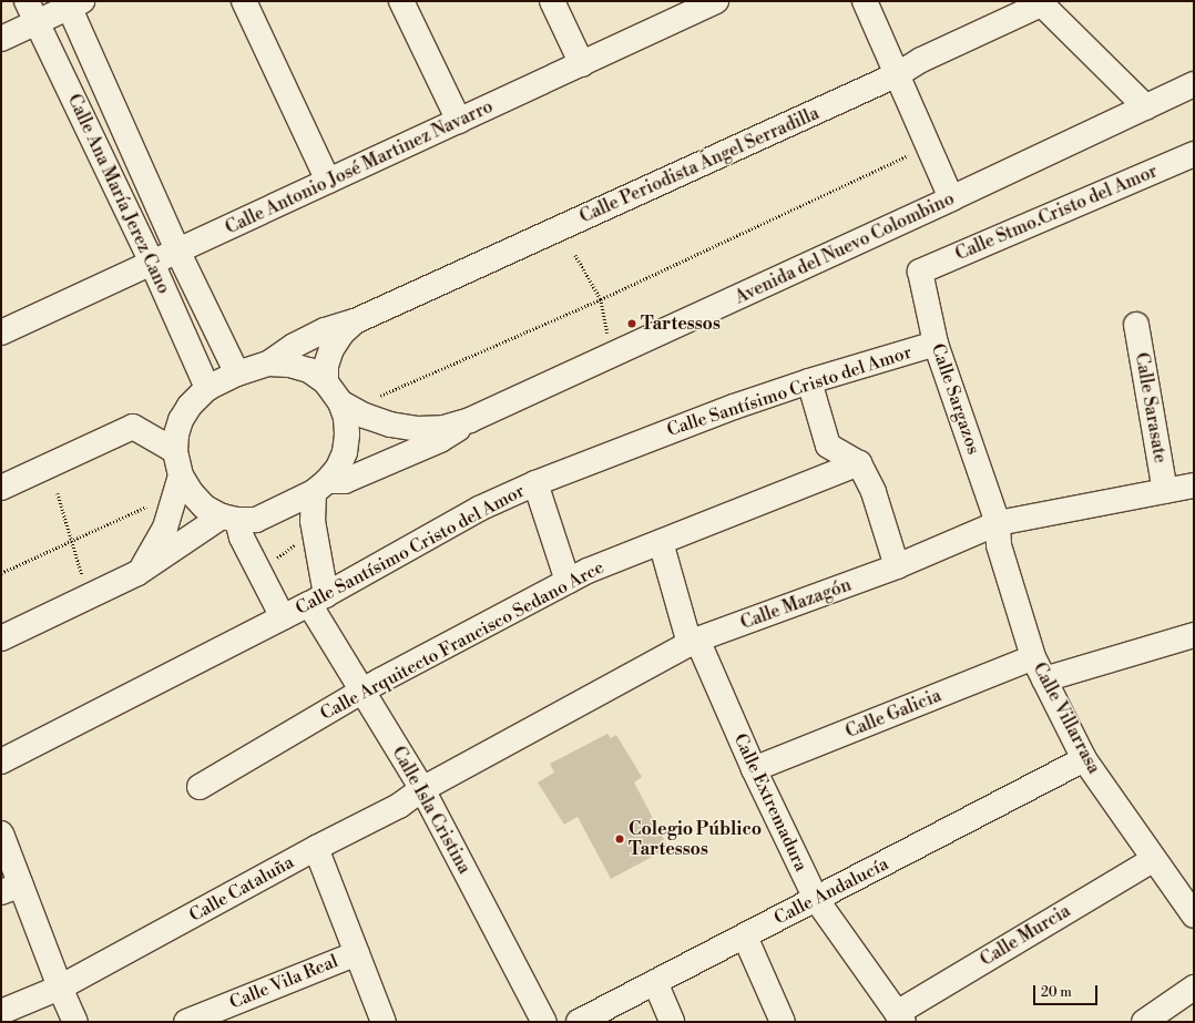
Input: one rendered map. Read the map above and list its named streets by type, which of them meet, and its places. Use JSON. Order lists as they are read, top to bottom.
{
  "streets": {
    "street": [
      "Calle Periodista Ángel Serradilla",
      "Calle Antonio José Martinez Navarro",
      "Calle Ana María Jerez Cano",
      "Calle Stmo.Cristo del Amor",
      "Avenida del Nuevo Colombino",
      "Calle Santísimo Cristo del Amor",
      "Calle Sargazos",
      "Calle Sarasate",
      "Calle Mazagón",
      "Calle Arquitecto Francisco Sedano Arce",
      "Calle Galicia",
      "Calle Villarrasa",
      "Calle Extremadura",
      "Calle Isla Cristina",
      "Calle Cataluña",
      "Calle Andalucía",
      "Calle Murcia",
      "Calle Vila Real"
    ]
  },
  "crossings": [
    ["Calle Antonio José Martinez Navarro", "Calle Ana María Jerez Cano"],
    ["Calle Stmo.Cristo del Amor", "Calle Sargazos"],
    ["Calle Santísimo Cristo del Amor", "Calle Sargazos"],
    ["Calle Santísimo Cristo del Amor", "Calle Isla Cristina"],
    ["Calle Sargazos", "Calle Mazagón"],
    ["Calle Sargazos", "Calle Villarrasa"],
    ["Calle Sarasate", "Calle Mazagón"],
    ["Calle Mazagón", "Calle Villarrasa"],
    ["Calle Mazagón", "Calle Extremadura"],
    ["Calle Mazagón", "Calle Isla Cristina"],
    ["Calle Mazagón", "Calle Cataluña"],
    ["Calle Arquitecto Francisco Sedano Arce", "Calle Extremadura"],
    ["Calle Arquitecto Francisco Sedano Arce", "Calle Isla Cristina"],
    ["Calle Galicia", "Calle Villarrasa"],
    ["Calle Galicia", "Calle Extremadura"],
    ["Calle Villarrasa", "Calle Andalucía"],
    ["Calle Villarrasa", "Calle Murcia"],
    ["Calle Extremadura", "Calle Andalucía"],
    ["Calle Extremadura", "Calle Murcia"],
    ["Calle Isla Cristina", "Calle Cataluña"]
  ],
  "places": ["Tartessos", "Colegio Público Tartessos"],
  "scale_bar": "20 m"
}
